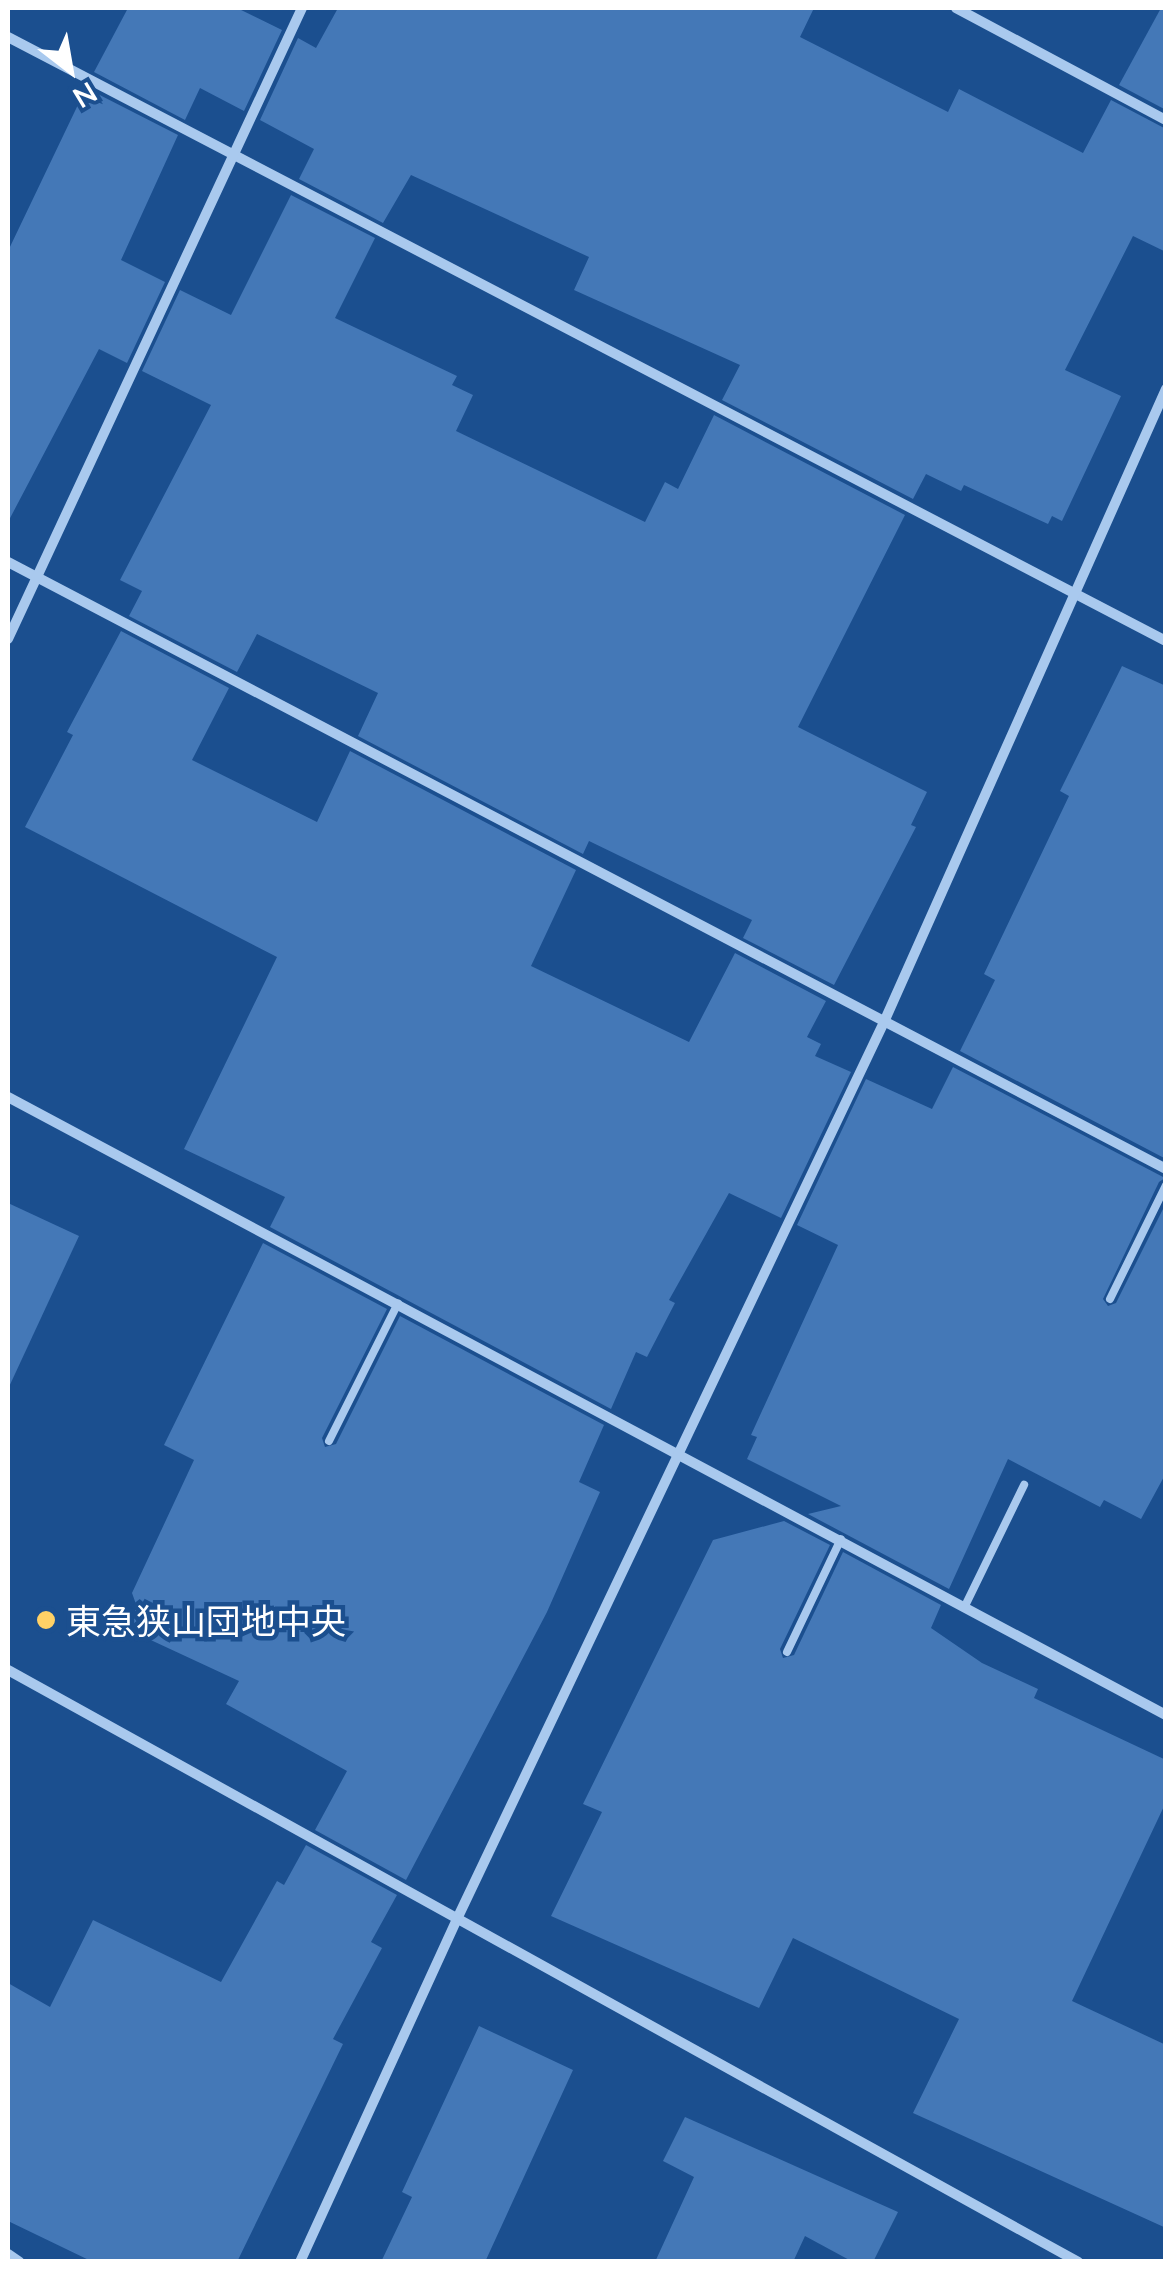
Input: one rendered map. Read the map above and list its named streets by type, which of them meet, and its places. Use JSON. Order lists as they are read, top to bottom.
{
  "places": ["東急狭山団地中央"],
  "north": "bottom right"
}
